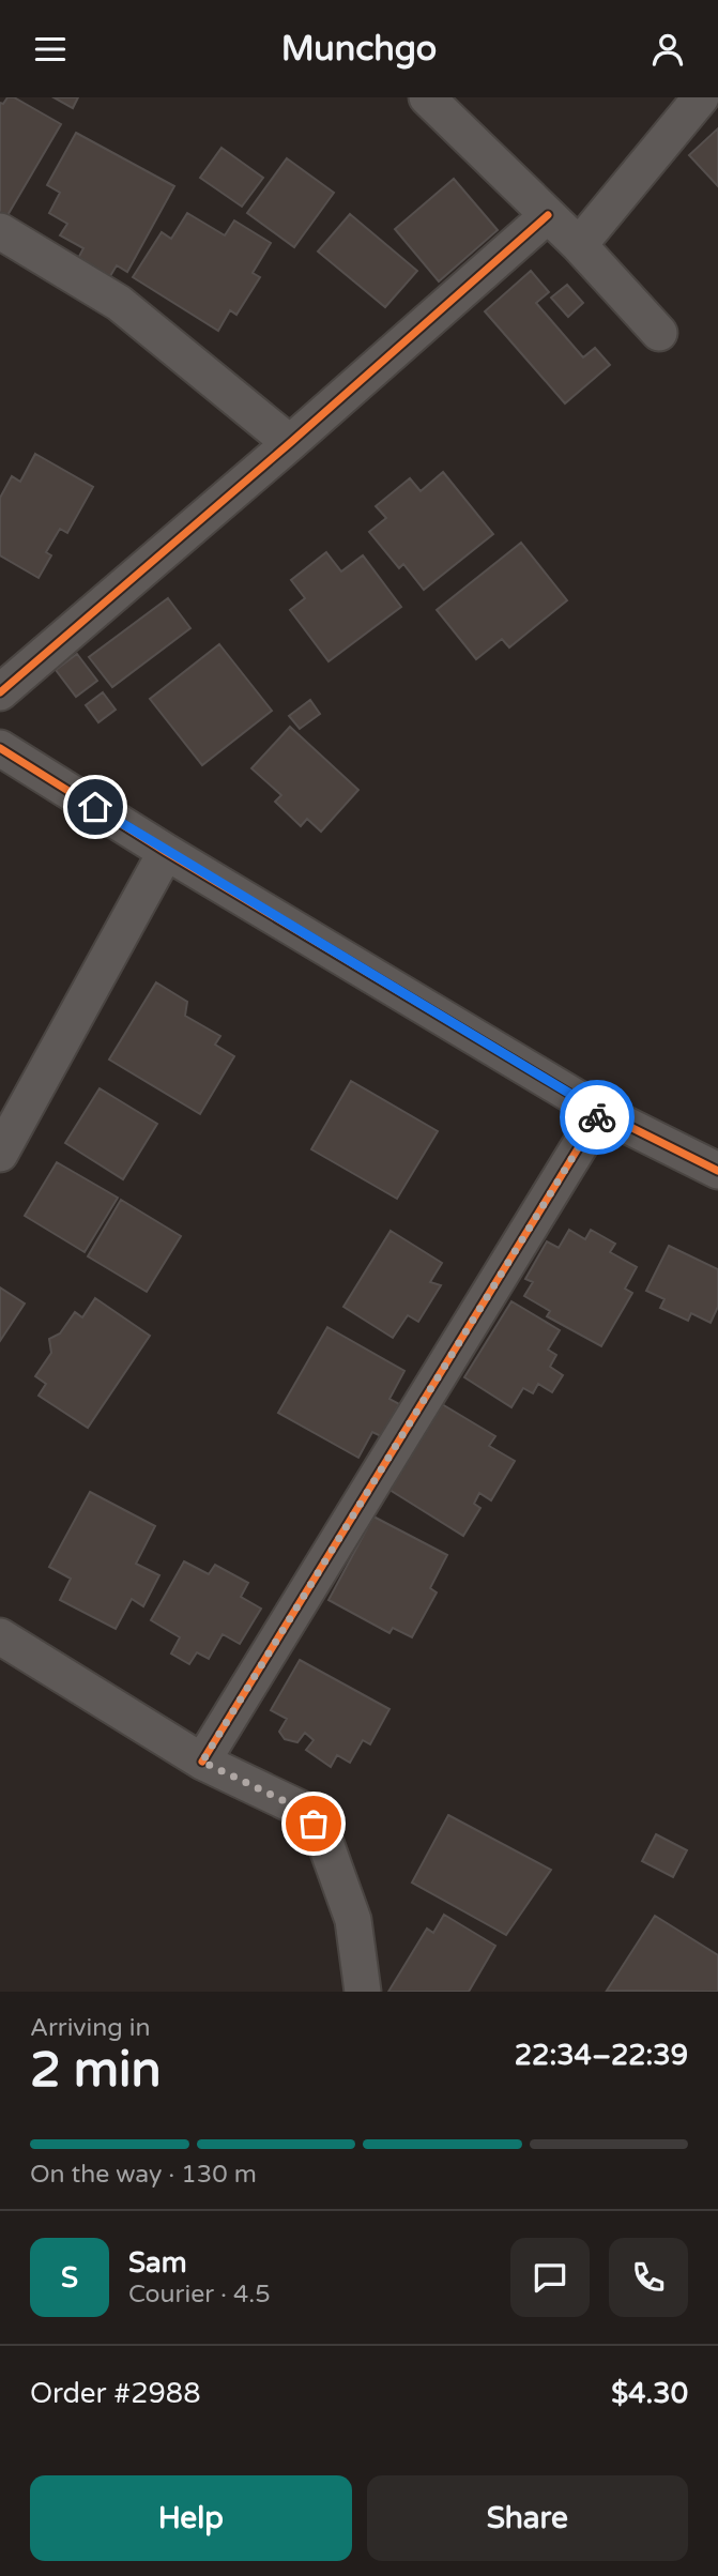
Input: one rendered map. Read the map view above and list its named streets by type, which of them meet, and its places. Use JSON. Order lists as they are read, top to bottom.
{
  "page": {
    "header": "Munchgo",
    "heading": ["2 min", "Arriving in", "22:34–22:39"],
    "panel": [
      "Sam",
      "Courier · 4.5",
      "Order #2988",
      "$4.30"
    ],
    "bar": "On the way · 130 m",
    "round": "S",
    "buttons": ["Help", "Share"]
  }
}
